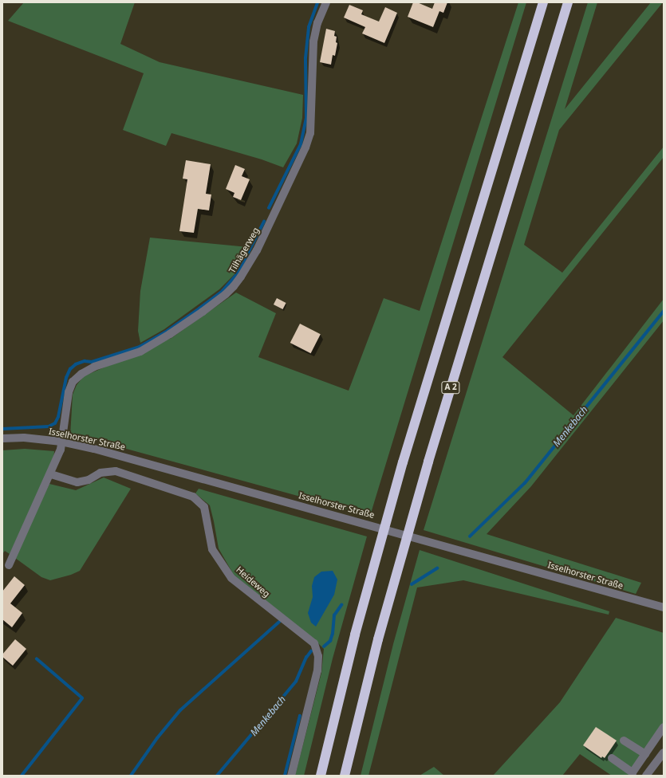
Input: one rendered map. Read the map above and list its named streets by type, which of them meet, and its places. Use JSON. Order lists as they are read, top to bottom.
{
  "streets": {
    "highway": ["A 2"],
    "street": ["Tilhägerweg", "Isselhorster Straße", "Heideweg"]
  },
  "crossings": [
    ["Tilhägerweg", "Isselhorster Straße"]
  ],
  "water": ["Menkebach"]
}
